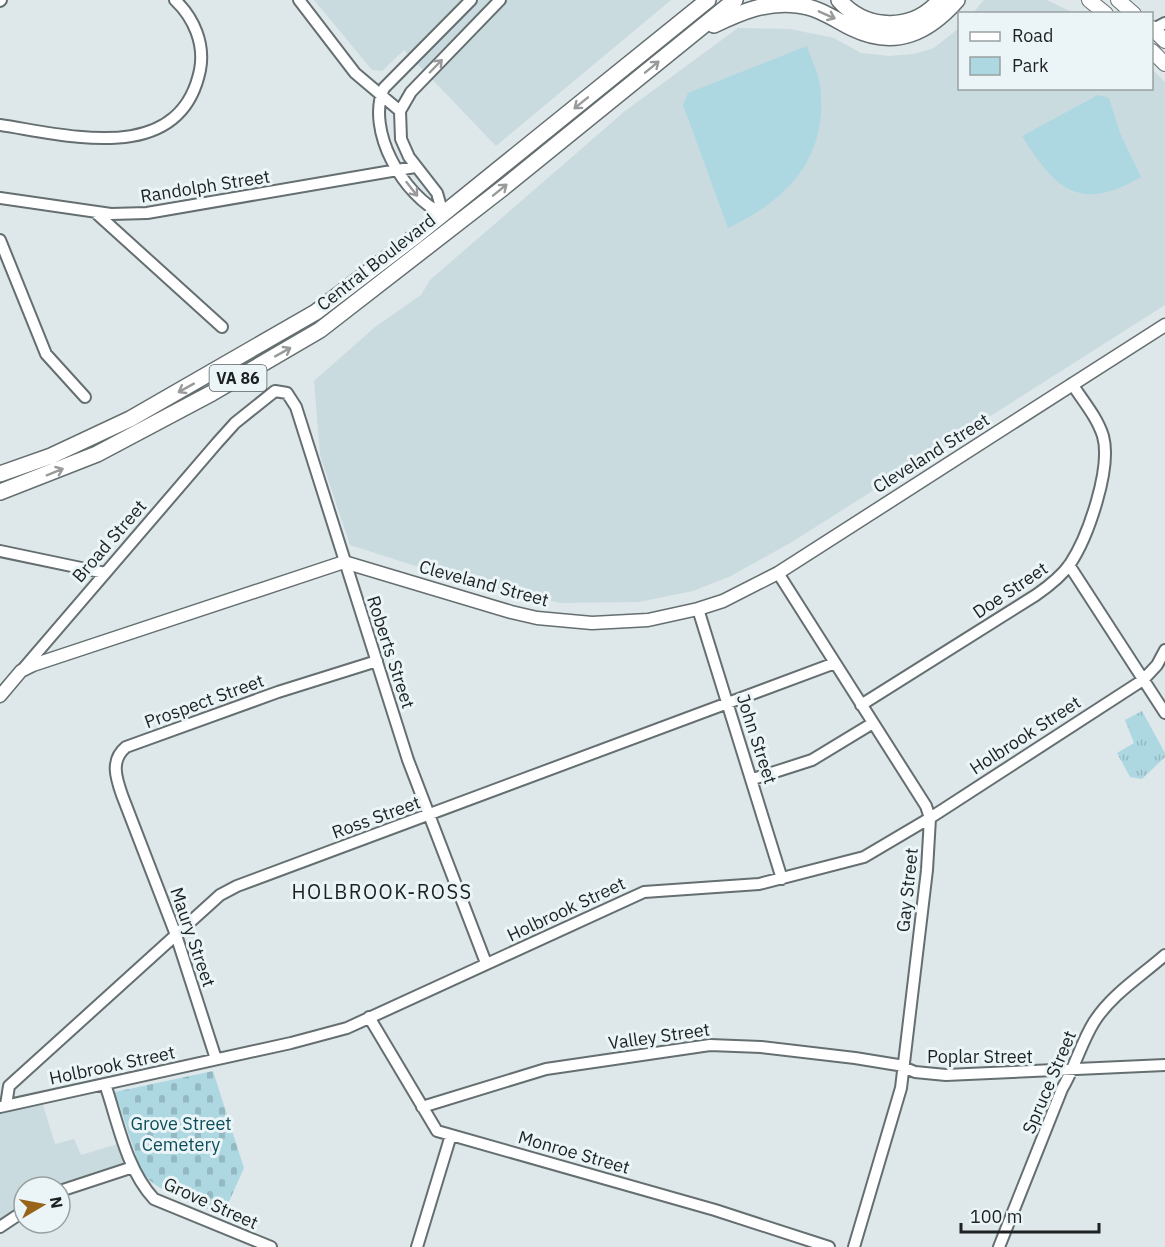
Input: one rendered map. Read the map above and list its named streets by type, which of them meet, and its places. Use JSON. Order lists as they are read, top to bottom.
{
  "streets": {
    "main road": ["Central Boulevard", "VA 86"],
    "street": [
      "Randolph Street",
      "Cleveland Street",
      "Broad Street",
      "Doe Street",
      "Roberts Street",
      "Prospect Street",
      "Holbrook Street",
      "John Street",
      "Ross Street",
      "Gay Street",
      "Maury Street",
      "Valley Street",
      "Poplar Street",
      "Spruce Street",
      "Monroe Street",
      "Grove Street"
    ]
  },
  "crossings": [
    ["Cleveland Street", "Doe Street"],
    ["Cleveland Street", "Roberts Street"],
    ["Cleveland Street", "John Street"],
    ["Cleveland Street", "Gay Street"],
    ["Broad Street", "Roberts Street"],
    ["Doe Street", "Gay Street"],
    ["Roberts Street", "Prospect Street"],
    ["Roberts Street", "Holbrook Street"],
    ["Roberts Street", "Ross Street"],
    ["Prospect Street", "Maury Street"],
    ["Holbrook Street", "John Street"],
    ["Holbrook Street", "Ross Street"],
    ["Holbrook Street", "Gay Street"],
    ["Holbrook Street", "Maury Street"],
    ["Holbrook Street", "Monroe Street"],
    ["Holbrook Street", "Grove Street"],
    ["John Street", "Ross Street"],
    ["Ross Street", "Gay Street"],
    ["Ross Street", "Maury Street"],
    ["Gay Street", "Valley Street"],
    ["Gay Street", "Poplar Street"],
    ["Valley Street", "Poplar Street"],
    ["Valley Street", "Monroe Street"],
    ["Poplar Street", "Spruce Street"]
  ],
  "districts": ["HOLBROOK-ROSS"],
  "parks": ["Grove Street Cemetery"],
  "legend": ["Road", "Park"],
  "scale_bar": "100 m",
  "north": "right"
}
